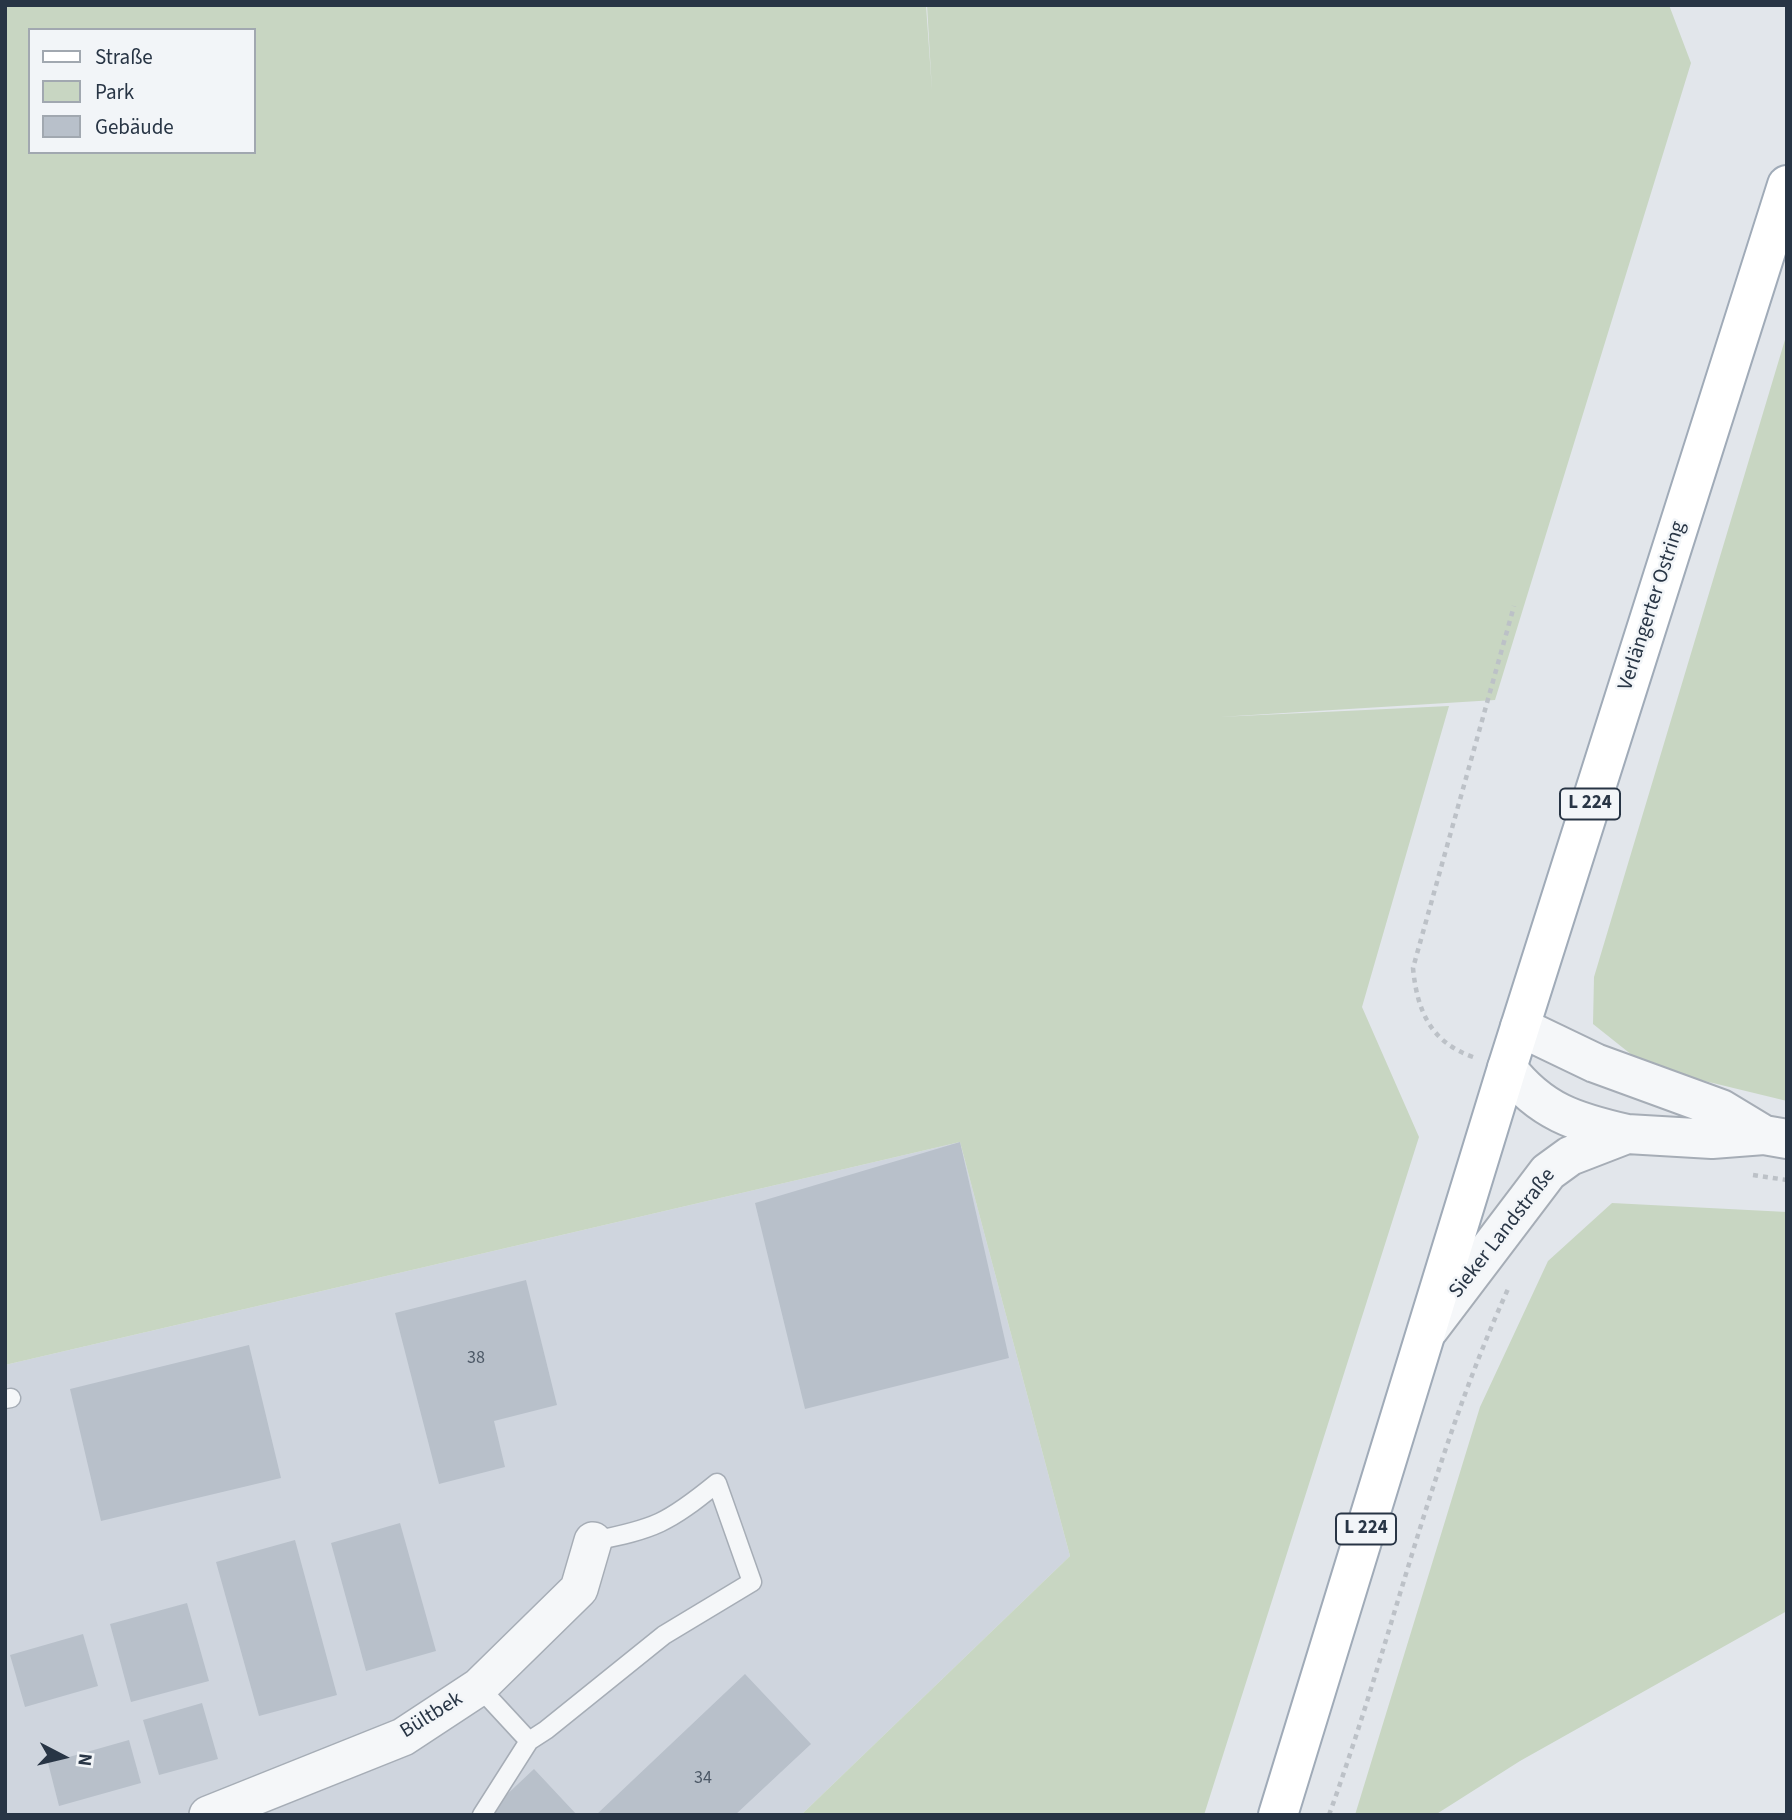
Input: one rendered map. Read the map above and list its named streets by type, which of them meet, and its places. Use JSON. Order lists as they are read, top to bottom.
{
  "streets": {
    "main road": ["Verlängerter Ostring", "L 224"],
    "street": ["Sieker Landstraße", "Bültbek"]
  },
  "crossings": [
    ["Verlängerter Ostring", "L 224"],
    ["Verlängerter Ostring", "Sieker Landstraße"],
    ["L 224", "Sieker Landstraße"]
  ],
  "house_numbers": ["38", "34"],
  "legend": ["Straße", "Park", "Gebäude"],
  "north": "right"
}
